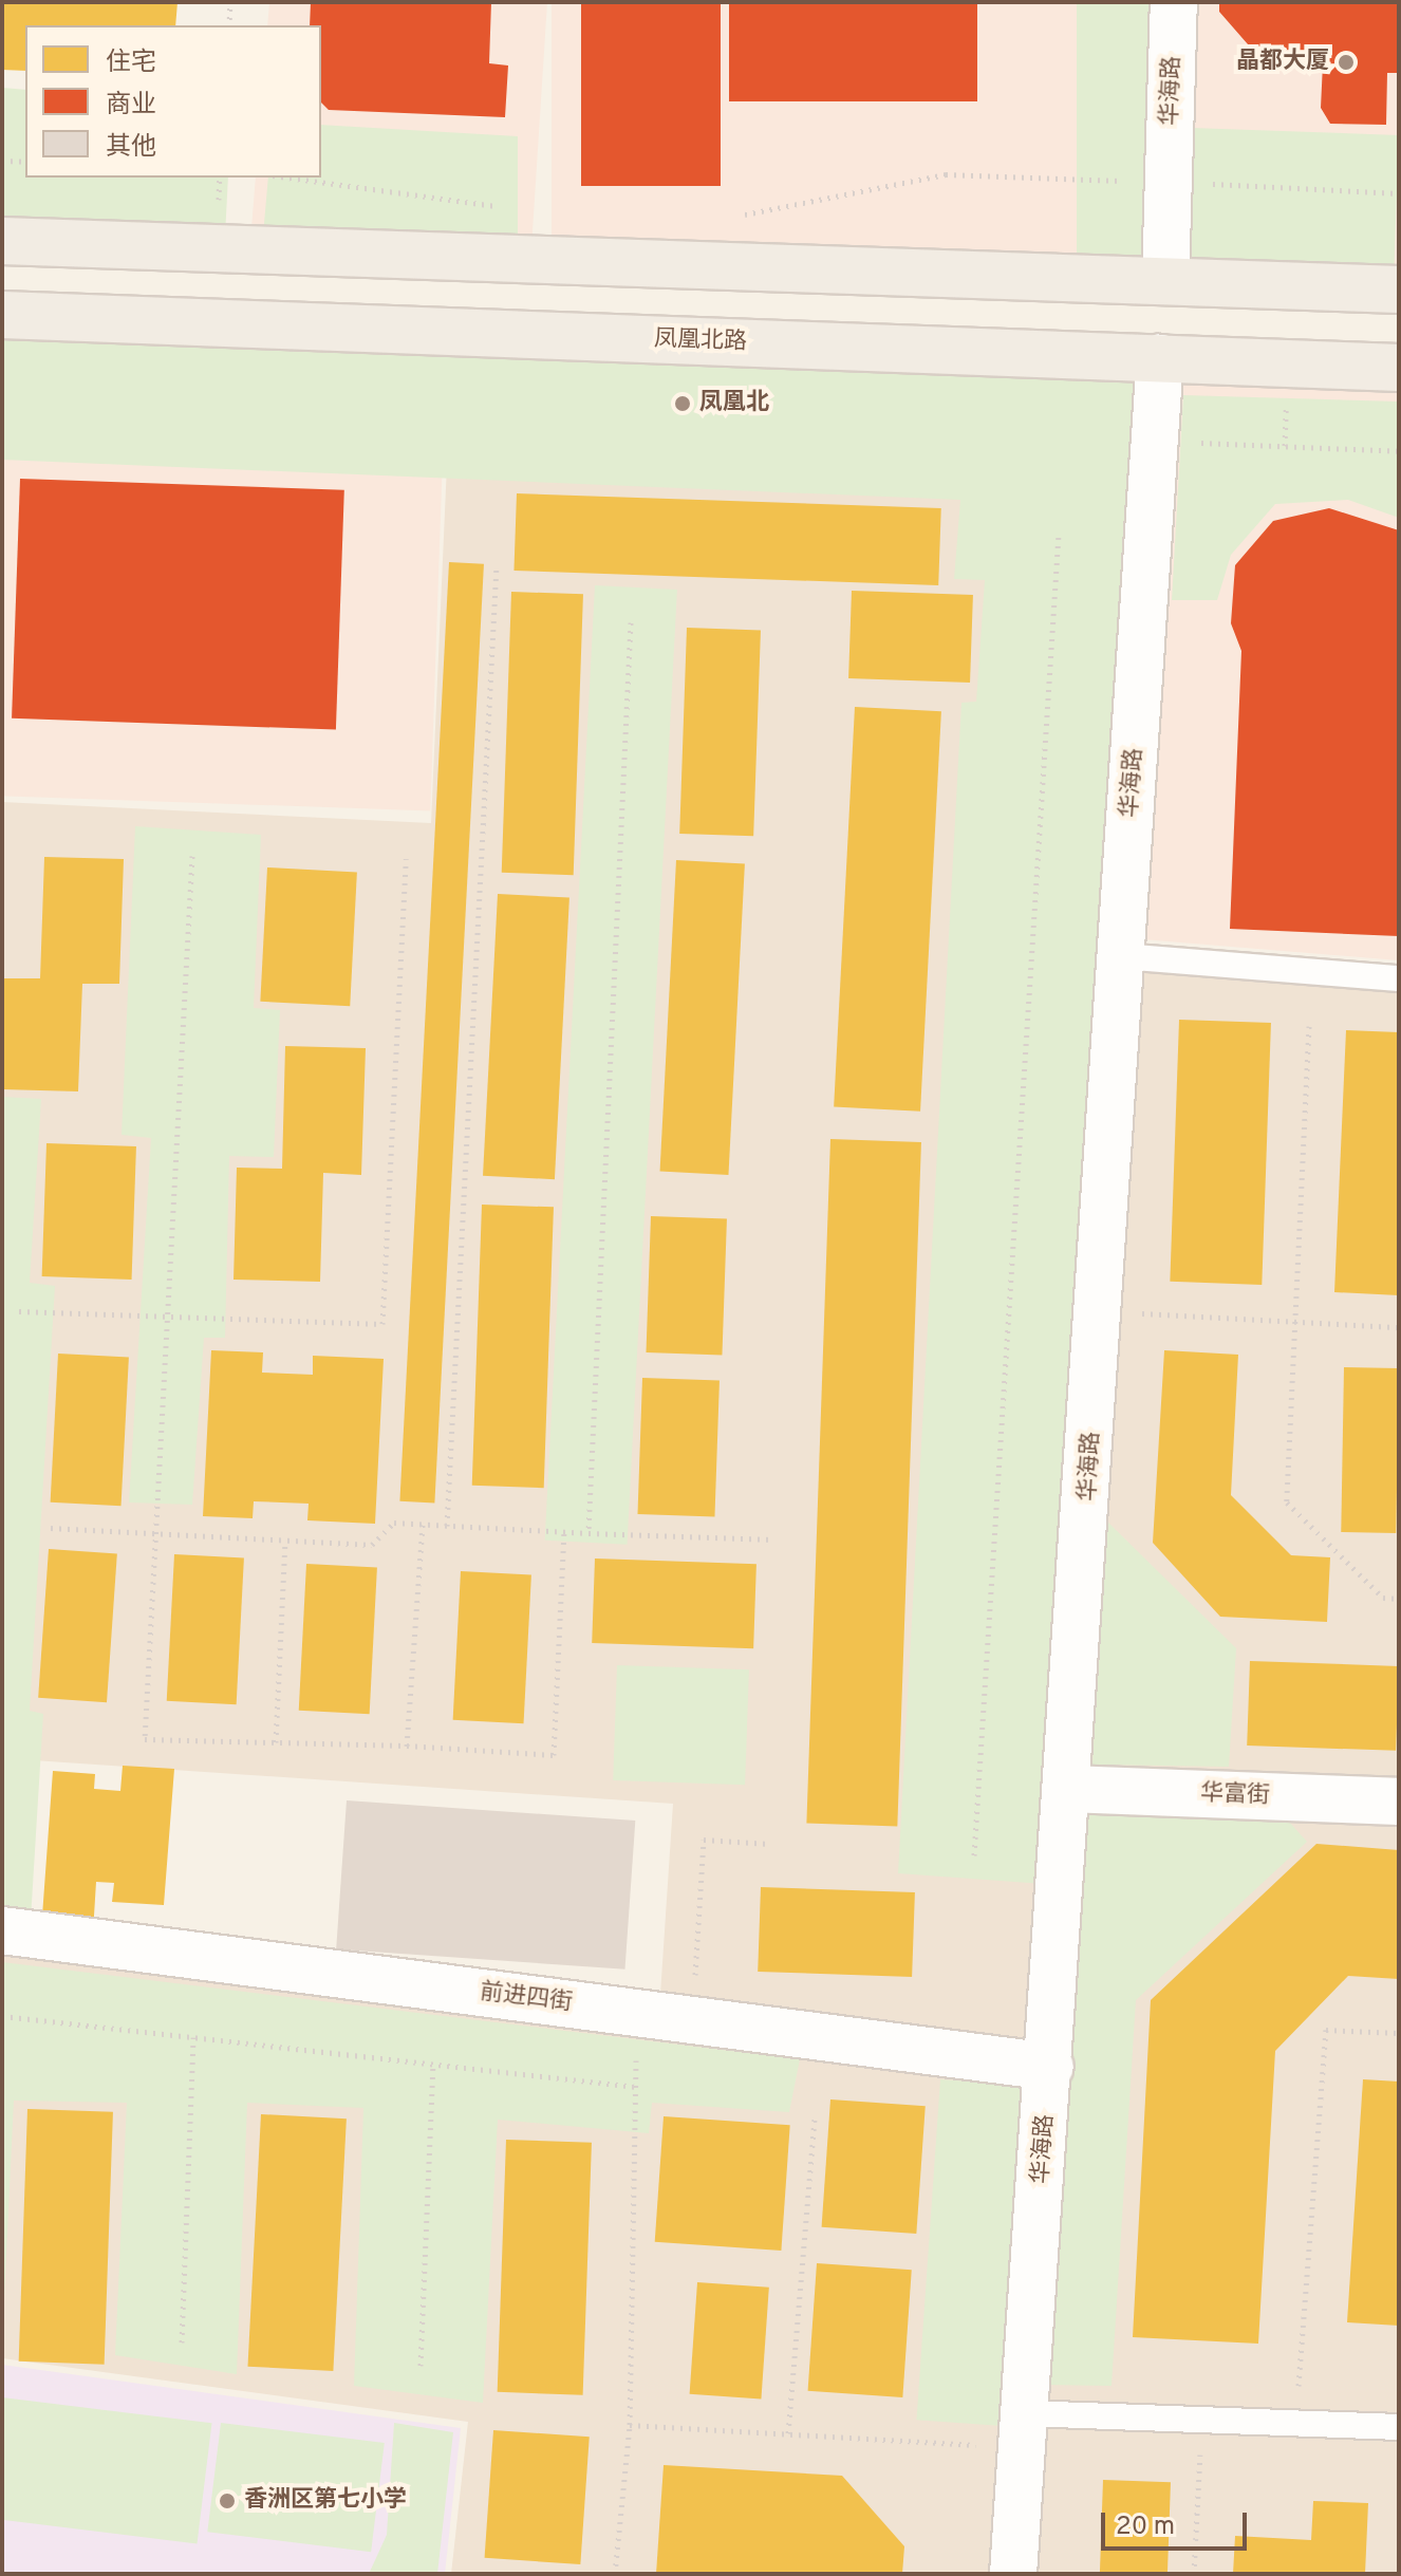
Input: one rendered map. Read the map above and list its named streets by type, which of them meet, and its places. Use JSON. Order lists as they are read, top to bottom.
{
  "streets": {
    "main road": ["凤凰北路"],
    "street": ["华海路", "华富街", "前进四街"]
  },
  "crossings": [
    ["华海路", "凤凰北路"],
    ["华海路", "华富街"],
    ["华海路", "前进四街"]
  ],
  "places": ["晶都大厦", "凤凰北", "香洲区第七小学"],
  "legend": ["住宅", "商业", "其他"],
  "scale_bar": "20 m"
}
